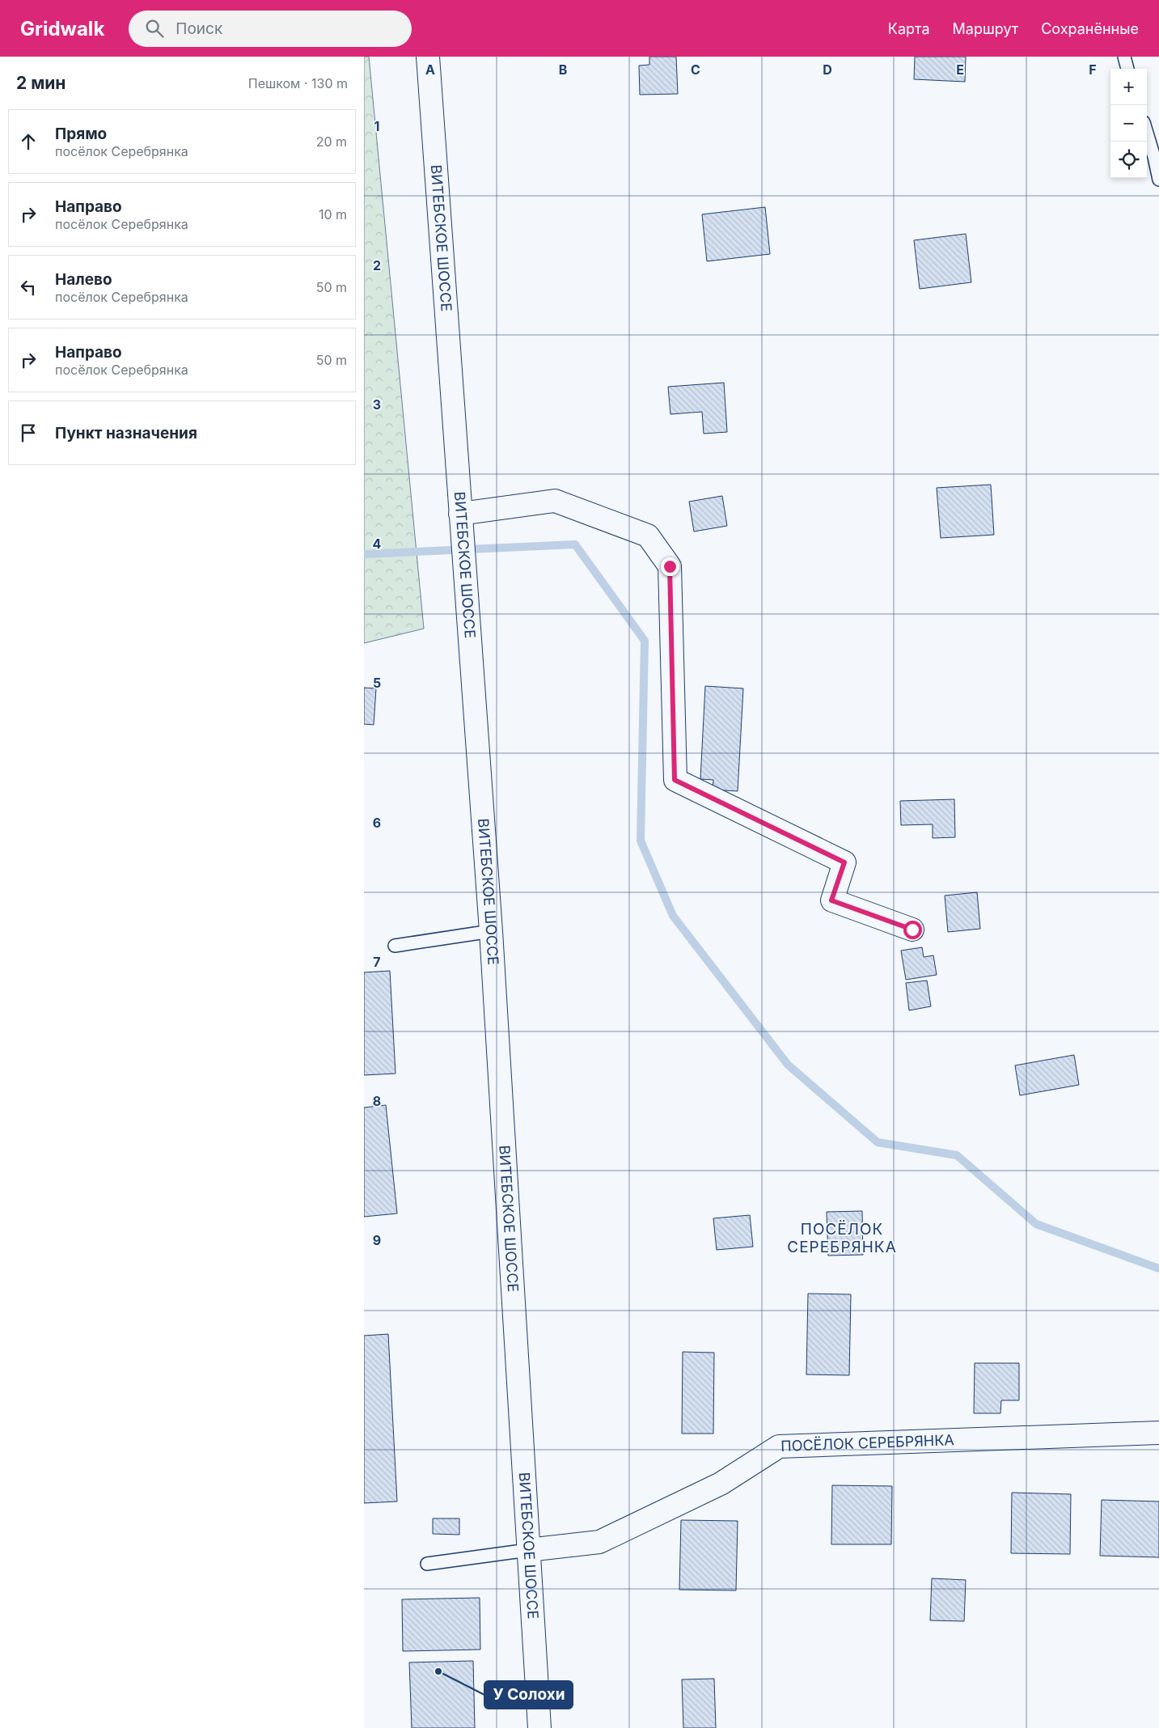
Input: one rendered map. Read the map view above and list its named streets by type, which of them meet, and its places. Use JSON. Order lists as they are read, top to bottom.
{
  "streets": {
    "main road": ["ВИТЕБСКОЕ ШОССЕ", "ПОСЁЛОК СЕРЕБРЯНКА"]
  },
  "crossings": [
    ["ВИТЕБСКОЕ ШОССЕ", "ПОСЁЛОК СЕРЕБРЯНКА"]
  ],
  "districts": ["ПОСЁЛОК СЕРЕБРЯНКА"],
  "places": ["У Солохи"],
  "page": {
    "header": "Gridwalk",
    "search": "Поиск",
    "nav": ["Карта", "Маршрут", "Сохранённые"],
    "heading": ["2 мин", "Пешком · 130 m"],
    "map_buttons": ["+", "−"],
    "list": [
      ["Прямо", "посёлок Серебрянка", "20 m"],
      ["Направо", "посёлок Серебрянка", "10 m"],
      ["Налево", "посёлок Серебрянка", "50 m"],
      ["Направо", "посёлок Серебрянка", "50 m"],
      "Пункт назначения"
    ]
  },
  "grid": {
    "columns": [
      "A",
      "B",
      "C",
      "D",
      "E",
      "F"
    ],
    "rows": [
      "1",
      "2",
      "3",
      "4",
      "5",
      "6",
      "7",
      "8",
      "9"
    ]
  }
}
